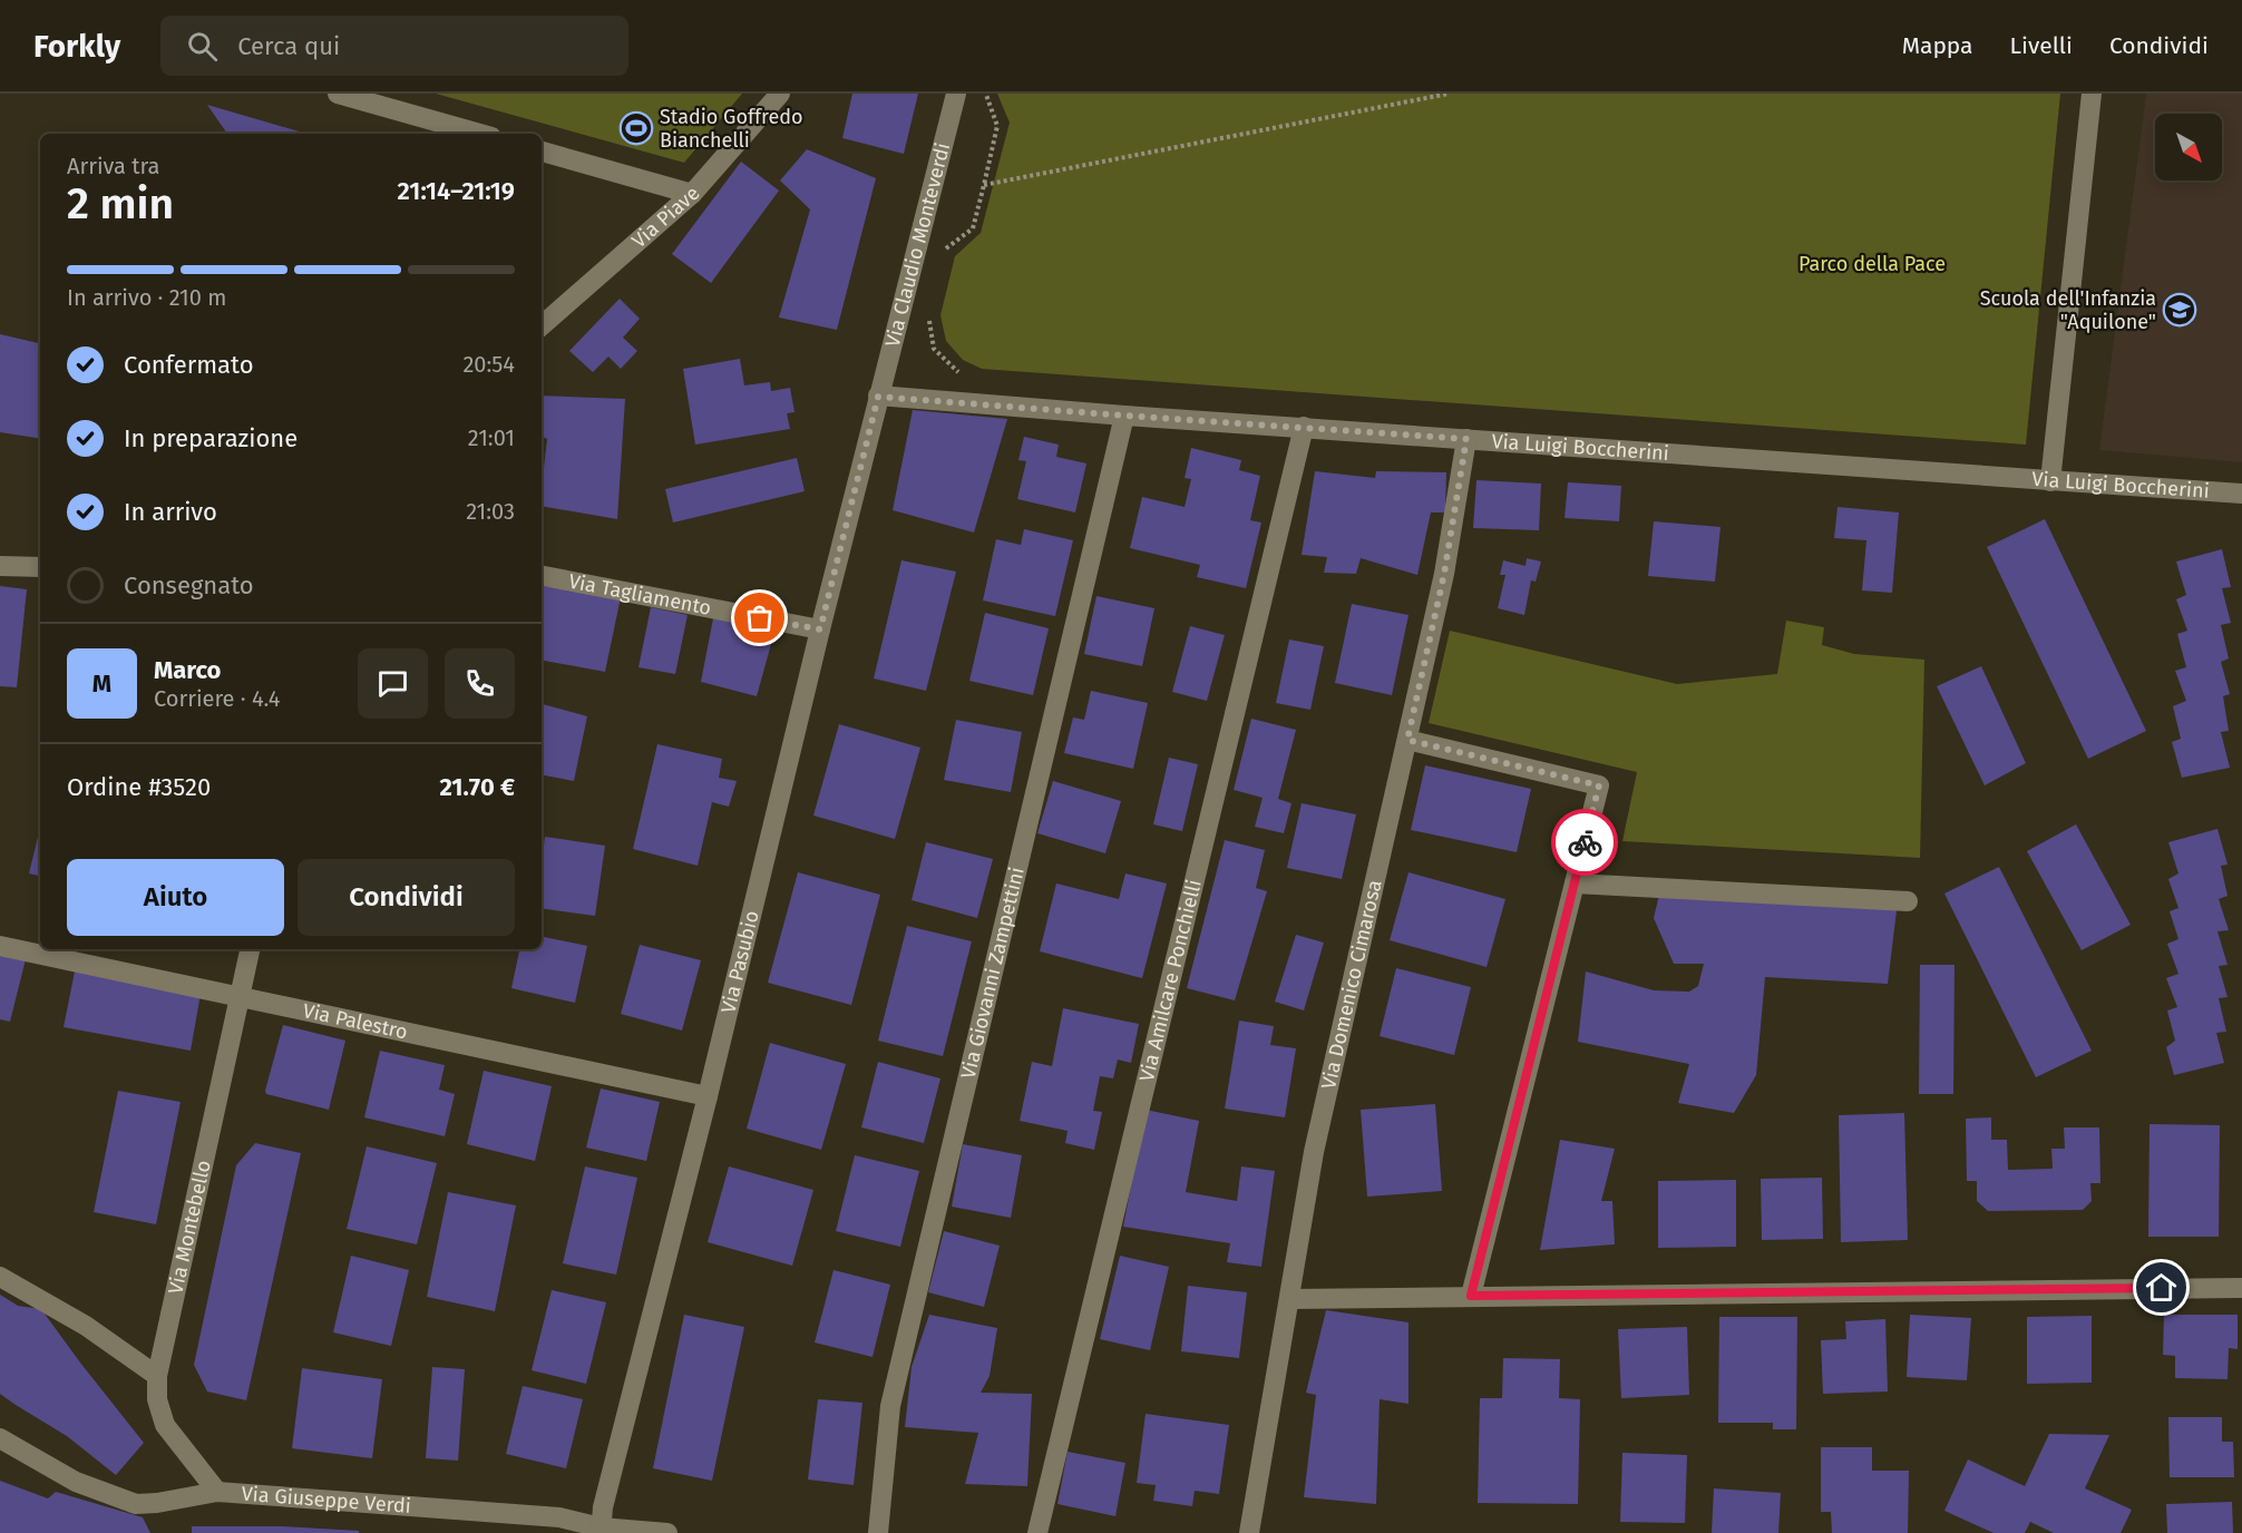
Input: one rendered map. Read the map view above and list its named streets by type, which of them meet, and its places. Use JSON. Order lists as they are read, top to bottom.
{
  "streets": {
    "street": [
      "Via Piave",
      "Via Claudio Monteverdi",
      "Via Luigi Boccherini",
      "Via Tagliamento",
      "Via Pasubio",
      "Via Giovanni Zampettini",
      "Via Amilcare Ponchielli",
      "Via Domenico Cimarosa",
      "Via Palestro",
      "Via Montebello",
      "Via Giuseppe Verdi"
    ]
  },
  "crossings": [
    ["Via Claudio Monteverdi", "Via Luigi Boccherini"],
    ["Via Claudio Monteverdi", "Via Pasubio"],
    ["Via Luigi Boccherini", "Via Pasubio"],
    ["Via Luigi Boccherini", "Via Giovanni Zampettini"],
    ["Via Luigi Boccherini", "Via Amilcare Ponchielli"],
    ["Via Luigi Boccherini", "Via Domenico Cimarosa"],
    ["Via Tagliamento", "Via Pasubio"],
    ["Via Pasubio", "Via Palestro"],
    ["Via Pasubio", "Via Giuseppe Verdi"],
    ["Via Palestro", "Via Montebello"],
    ["Via Montebello", "Via Giuseppe Verdi"]
  ],
  "parks": ["Parco della Pace"],
  "places": {
    "sports": ["Stadio Goffredo Bianchelli"],
    "school or university": ["Scuola dell'Infanzia \"Aquilone\""]
  },
  "north": "bottom right",
  "page": {
    "header": "Forkly",
    "search": "Cerca qui",
    "nav": ["Mappa", "Livelli", "Condividi"],
    "heading": ["2 min", "Arriva tra", "21:14–21:19"],
    "panel": [
      "Marco",
      "Corriere · 4.4",
      "Ordine #3520",
      "21.70 €"
    ],
    "bar": "In arrivo · 210 m",
    "list": [
      ["Confermato", "20:54"],
      ["In preparazione", "21:01"],
      ["In arrivo", "21:03"],
      "Consegnato"
    ],
    "round": "M",
    "buttons": ["Aiuto", "Condividi"]
  }
}
